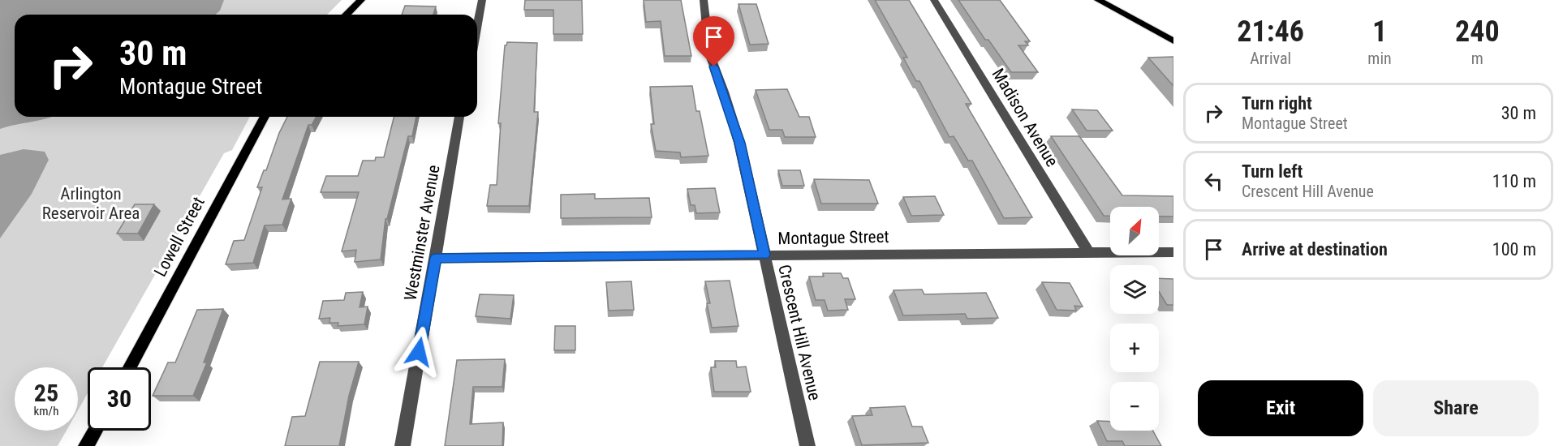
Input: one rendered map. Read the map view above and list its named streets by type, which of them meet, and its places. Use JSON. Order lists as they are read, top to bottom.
{
  "streets": {
    "main road": ["Lowell Street"],
    "street": [
      "Madison Avenue",
      "Westminster Avenue",
      "Montague Street",
      "Crescent Hill Avenue"
    ]
  },
  "crossings": [
    ["Madison Avenue", "Montague Street"],
    ["Westminster Avenue", "Montague Street"],
    ["Montague Street", "Crescent Hill Avenue"]
  ],
  "parks": ["Arlington Reservoir Area"],
  "north": "top right",
  "page": {
    "eta": [
      "21:46",
      "Arrival",
      "1",
      "min",
      "240",
      "m"
    ],
    "turn": ["30 m", "Montague Street"],
    "list": [
      {
        "name": "Turn right",
        "note": "Montague Street",
        "value": "30 m"
      },
      {
        "name": "Turn left",
        "note": "Crescent Hill Avenue",
        "value": "110 m"
      },
      {
        "name": "Arrive at destination",
        "value": "100 m"
      }
    ],
    "map_buttons": ["+", "−"],
    "speed": "25 km/h",
    "limit": "30",
    "buttons": ["Exit", "Share"]
  }
}
